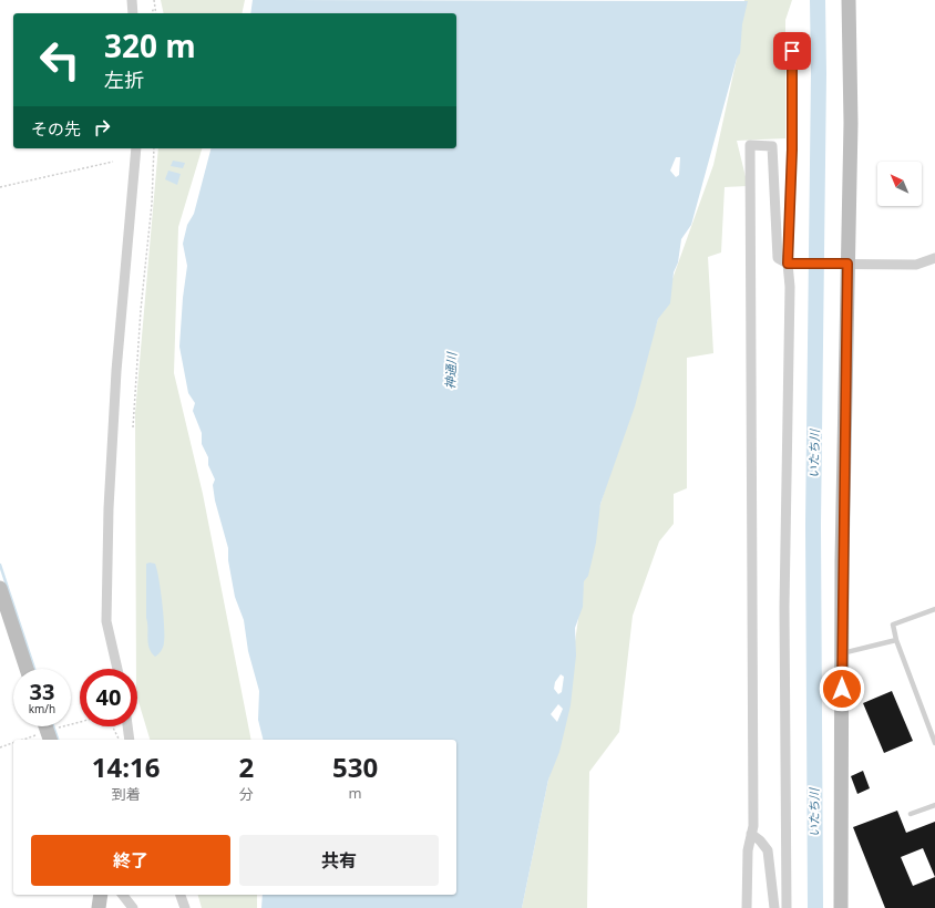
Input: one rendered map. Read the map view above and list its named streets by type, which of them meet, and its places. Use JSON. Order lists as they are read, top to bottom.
{
  "water": ["神通川", "いたち川"],
  "north": "top left",
  "page": {
    "turn": ["320 m", "左折"],
    "then": "その先",
    "speed": "33 km/h",
    "limit": "40",
    "eta": [
      "14:16",
      "到着",
      "2",
      "分",
      "530",
      "m"
    ],
    "buttons": ["終了", "共有"]
  }
}
